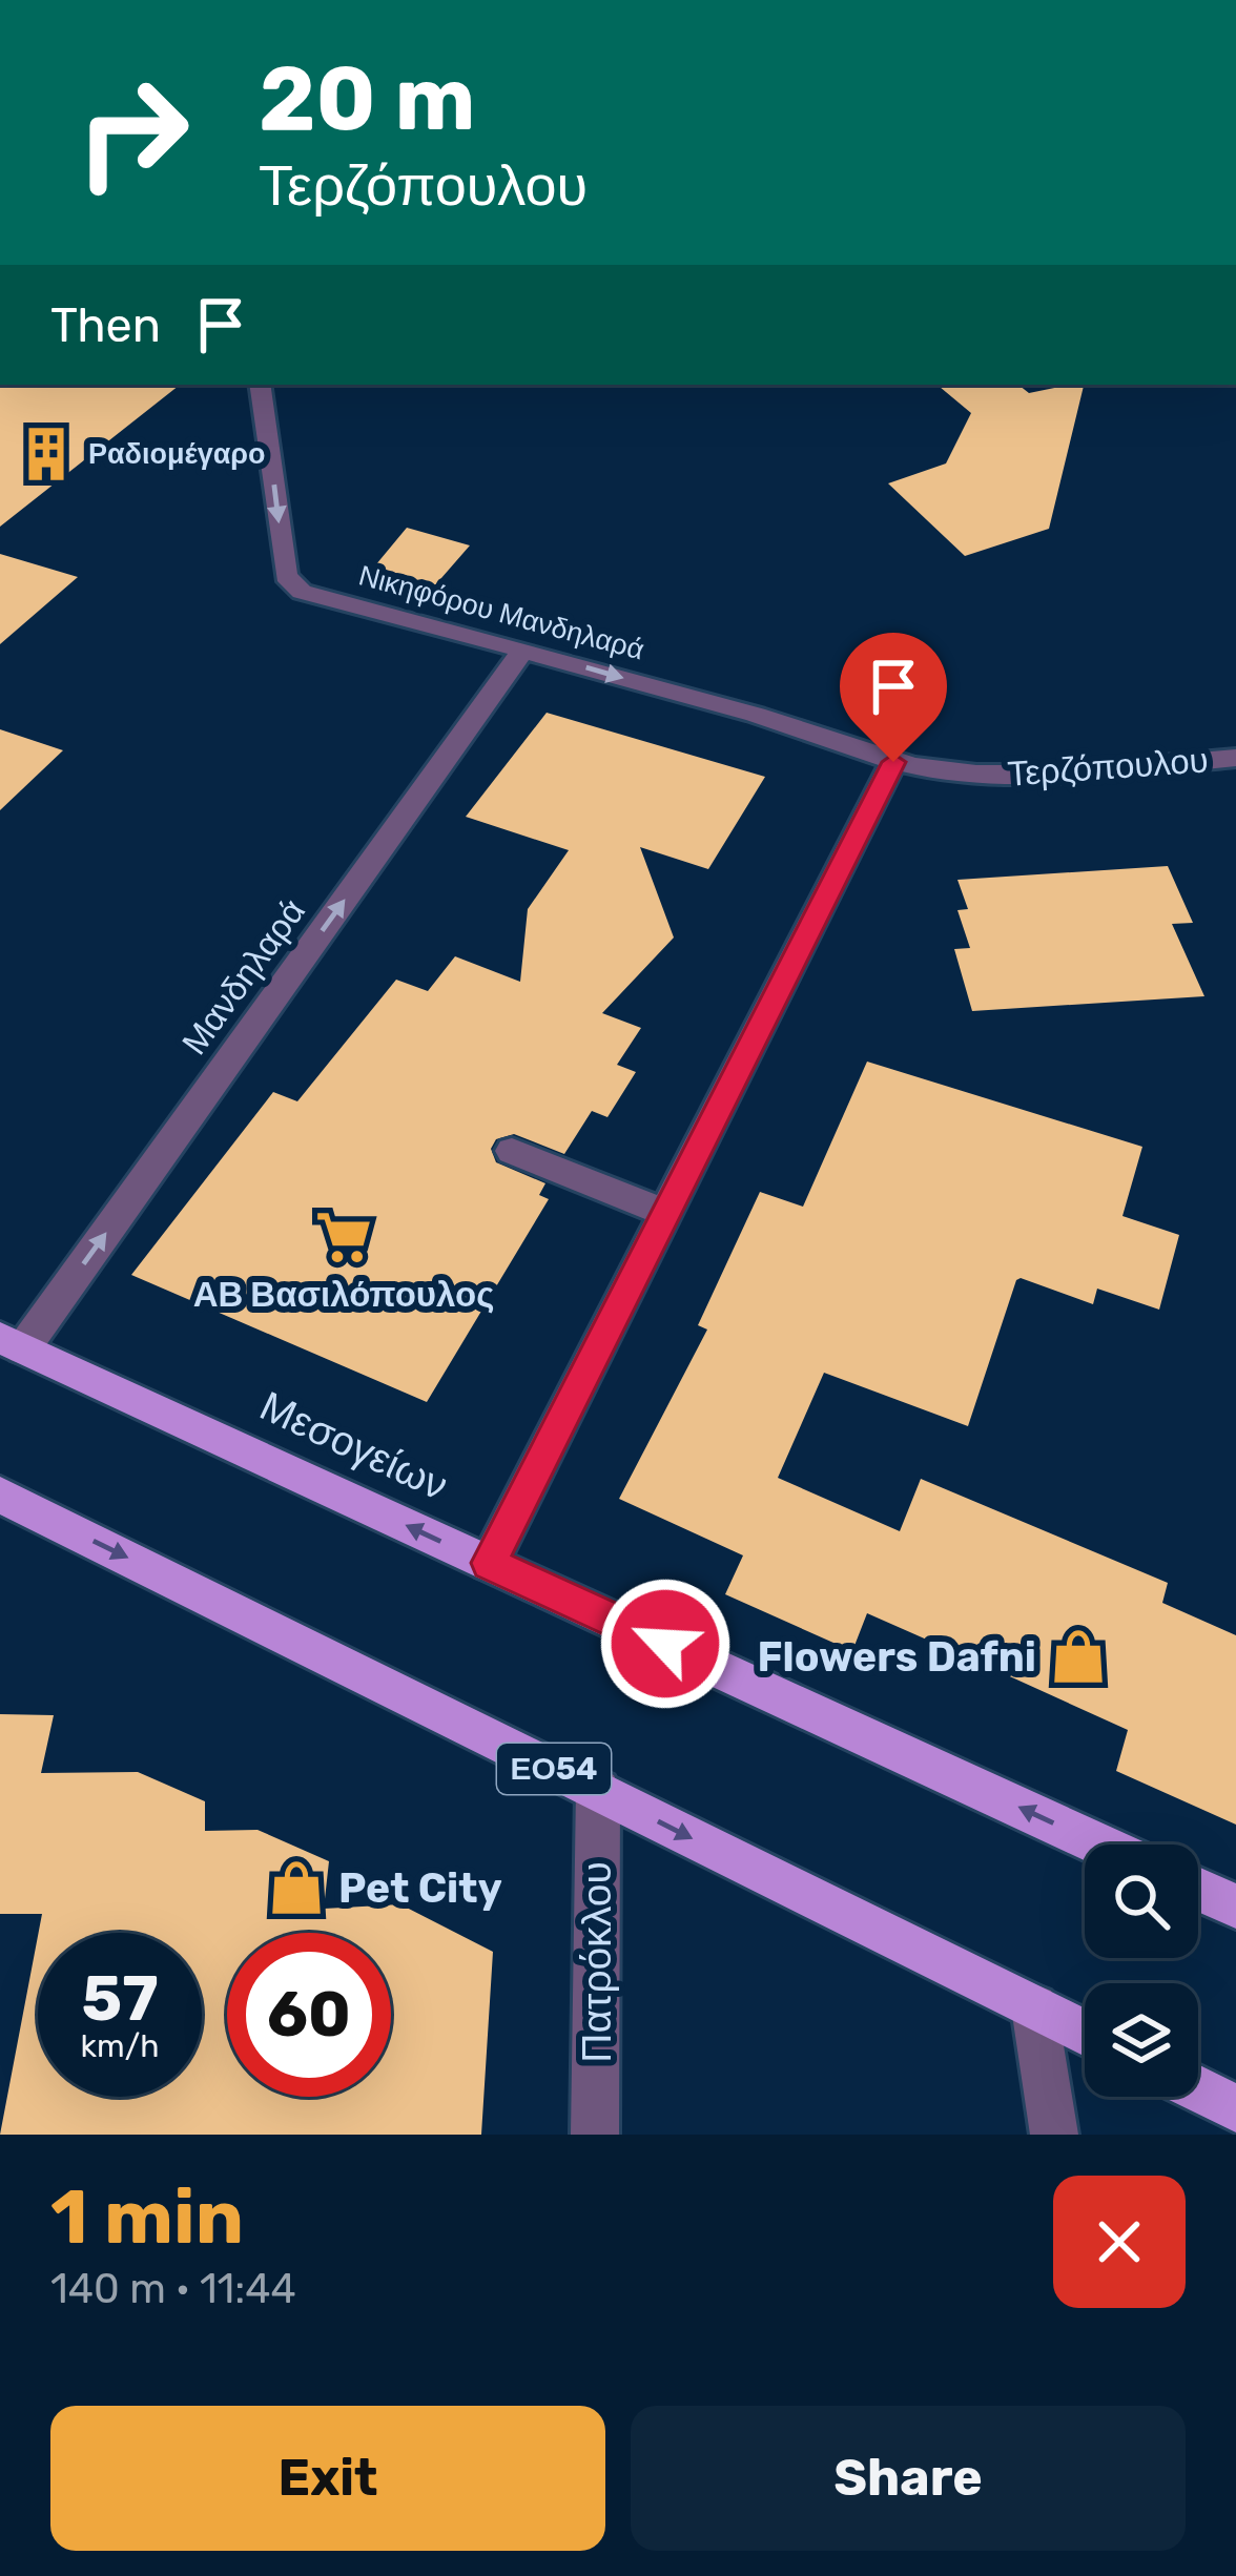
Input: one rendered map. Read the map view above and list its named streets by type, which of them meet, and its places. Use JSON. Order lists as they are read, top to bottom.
{
  "streets": {
    "main road": ["Μεσογείων", "ΕΟ54"],
    "street": [
      "Νικηφόρου Μανδηλαρά",
      "Τερζόπουλου",
      "Μανδηλαρά",
      "Πατρόκλου"
    ]
  },
  "crossings": [
    ["Νικηφόρου Μανδηλαρά", "Τερζόπουλου"],
    ["Νικηφόρου Μανδηλαρά", "Μανδηλαρά"],
    ["Μανδηλαρά", "Μεσογείων"],
    ["ΕΟ54", "Πατρόκλου"]
  ],
  "one_way": ["Νικηφόρου Μανδηλαρά", "Μανδηλαρά"],
  "places": {
    "building": ["Ραδιομέγαρο"],
    "supermarket": ["ΑΒ Βασιλόπουλος"],
    "shop": ["Flowers Dafni", "Pet City"]
  },
  "page": {
    "turn": ["20 m", "Τερζόπουλου"],
    "then": "Then",
    "speed": "57 km/h",
    "limit": "60",
    "heading": ["1 min", "140 m · 11:44"],
    "buttons": ["Exit", "Share"]
  }
}
